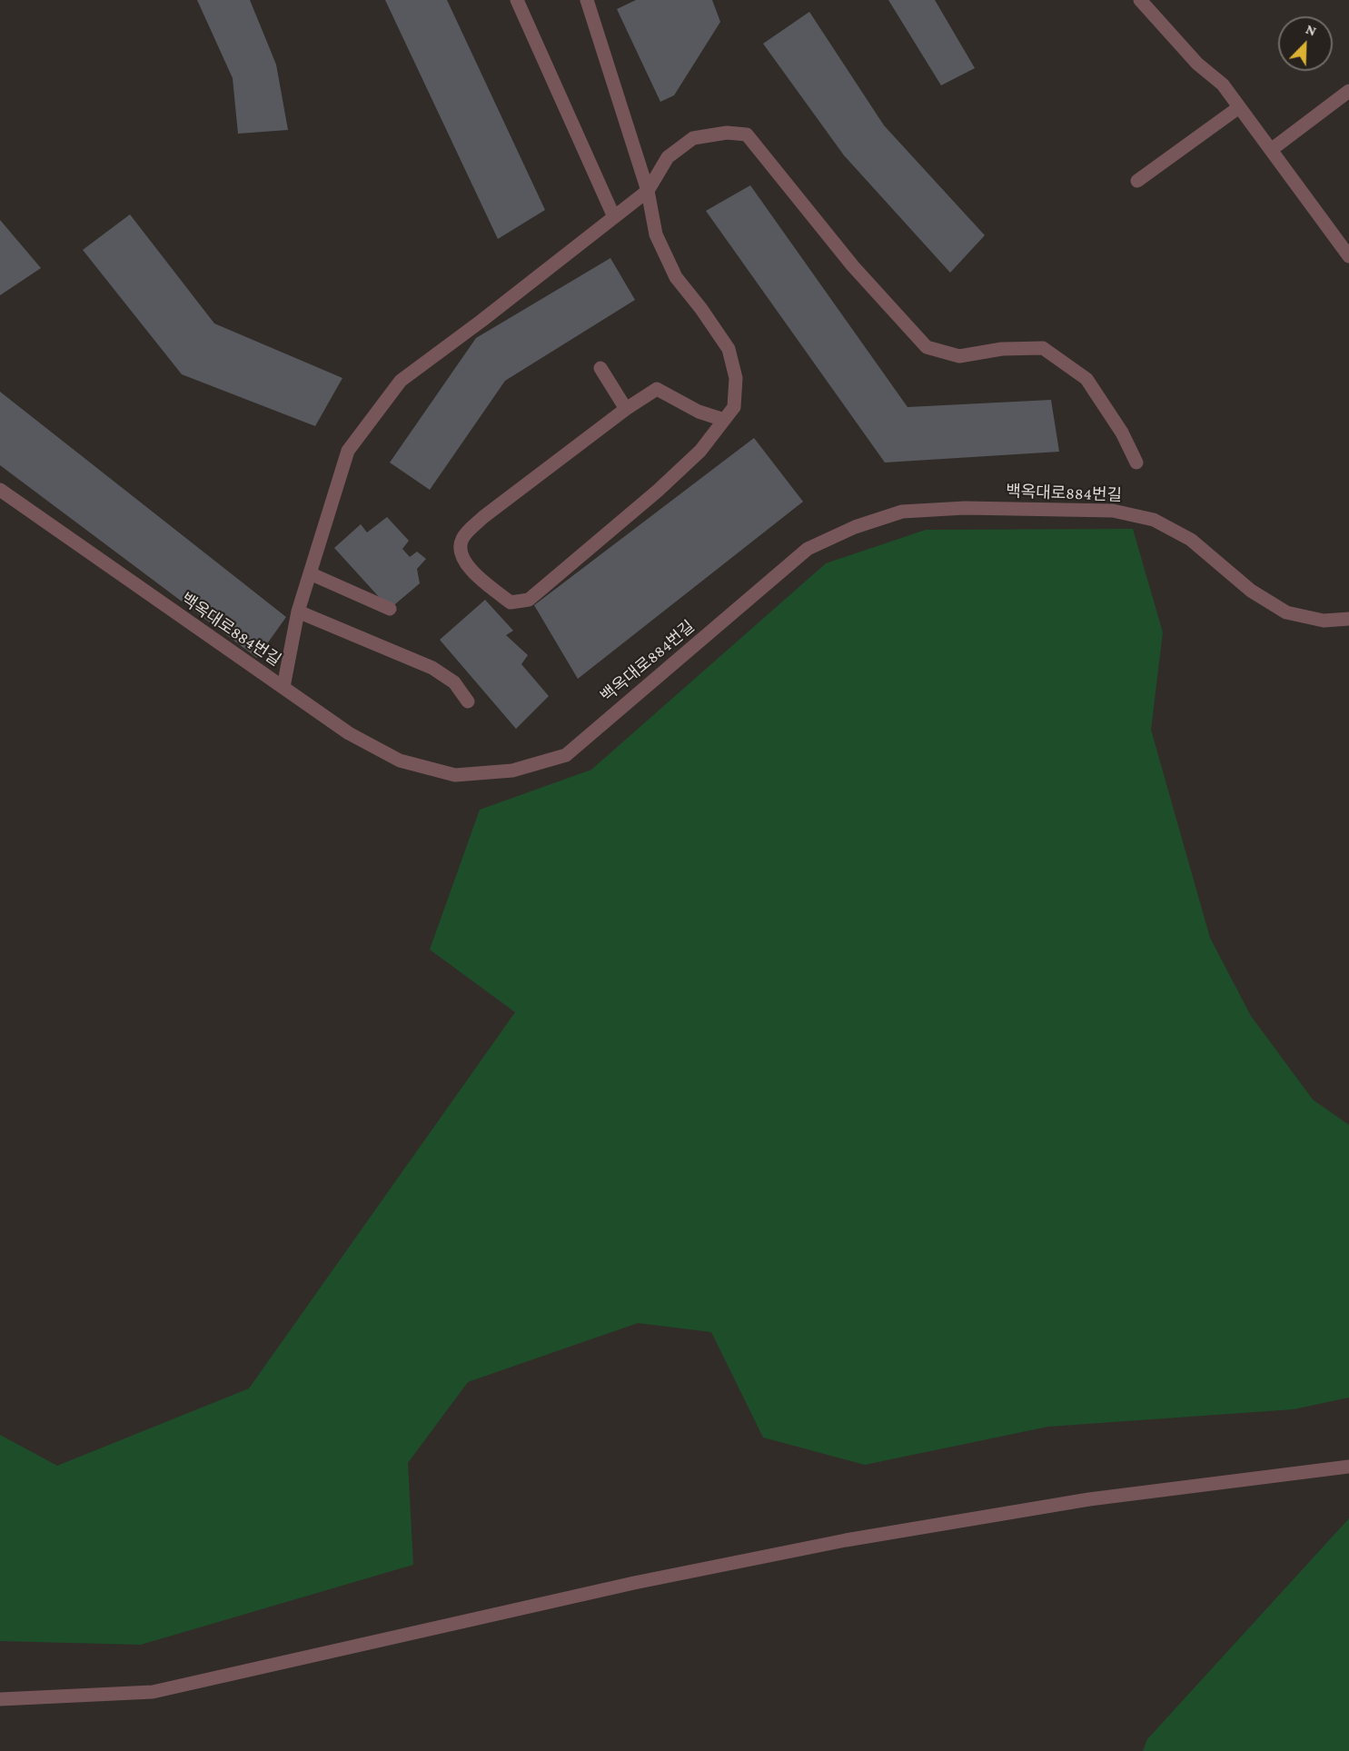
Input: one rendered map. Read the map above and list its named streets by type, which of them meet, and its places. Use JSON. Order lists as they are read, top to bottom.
{
  "streets": {
    "street": ["백옥대로884번길"]
  },
  "north": "top right"
}
